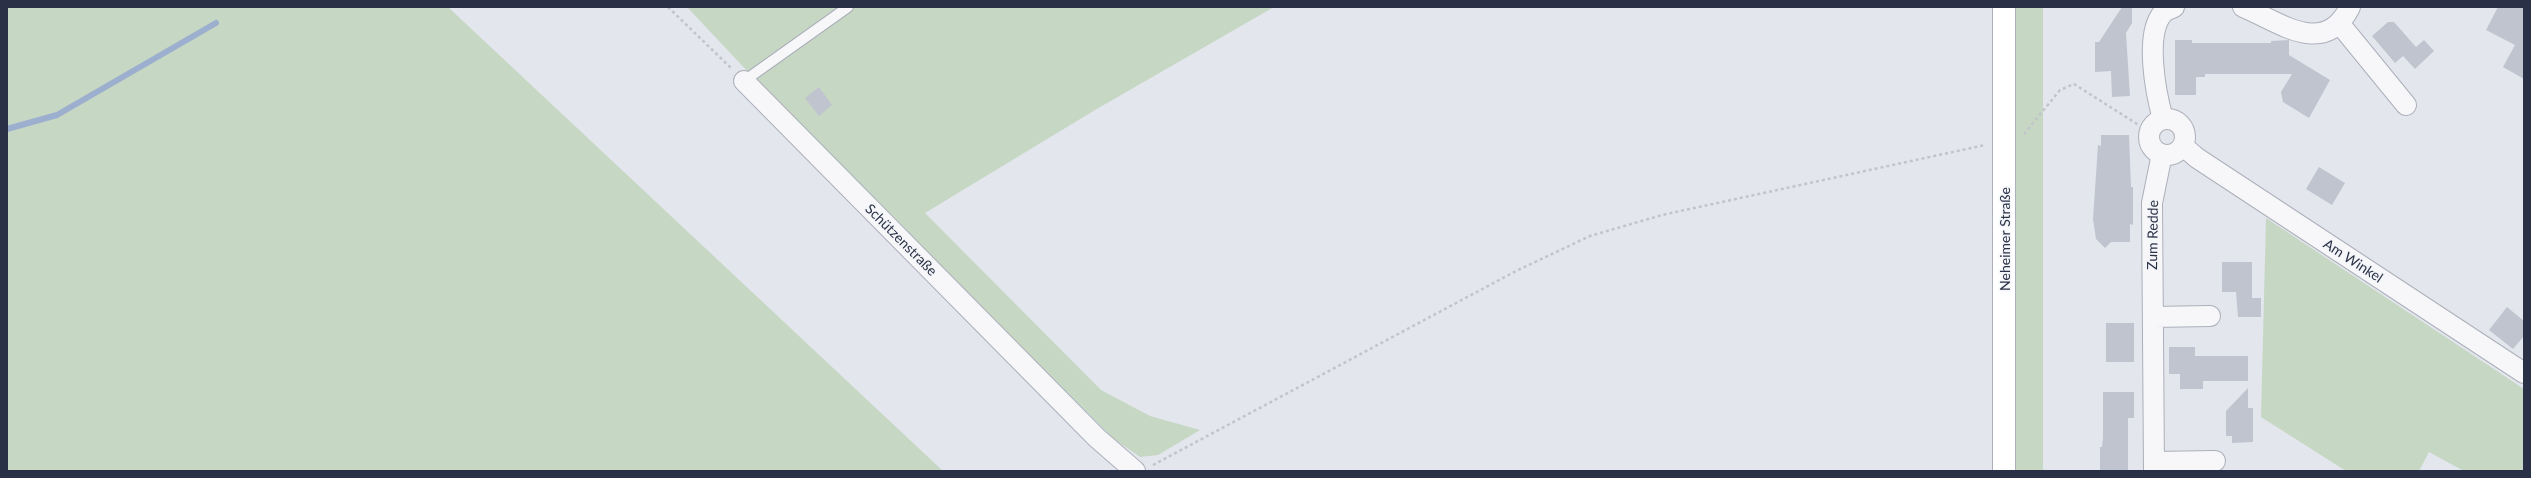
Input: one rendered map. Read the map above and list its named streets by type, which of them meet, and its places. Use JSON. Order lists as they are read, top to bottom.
{
  "streets": {
    "main road": ["Neheimer Straße"],
    "street": ["Zum Redde", "Schützenstraße", "Am Winkel"]
  },
  "crossings": [
    ["Zum Redde", "Am Winkel"]
  ]
}
